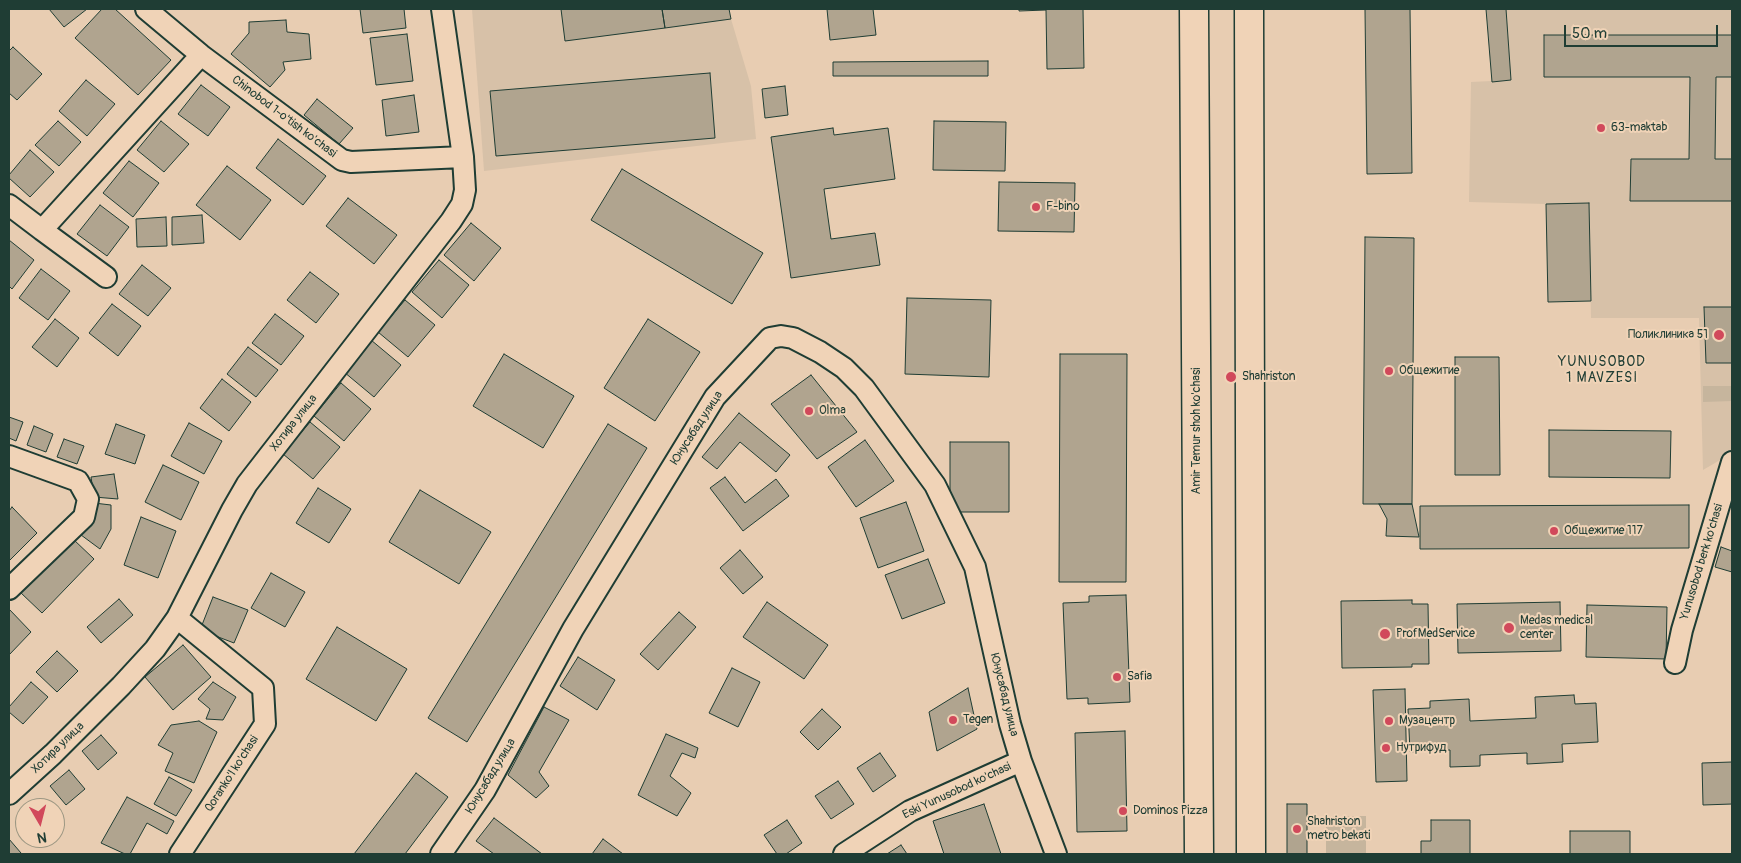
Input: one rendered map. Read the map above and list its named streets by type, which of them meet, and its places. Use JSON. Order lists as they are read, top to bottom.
{
  "streets": {
    "main road": ["Amir Temur shoh ko'chasi"],
    "street": [
      "Chinobod 1-o'tish ko'chasi",
      "Хотира улица",
      "Юнусабад улица",
      "Yunusobod berk ko'chasi",
      "Qoranko'l ko'chasi",
      "Eski Yunusobod ko'chasi"
    ]
  },
  "crossings": [
    ["Chinobod 1-o'tish ko'chasi", "Хотира улица"],
    ["Хотира улица", "Qoranko'l ko'chasi"],
    ["Юнусабад улица", "Eski Yunusobod ko'chasi"]
  ],
  "districts": ["YUNUSOBOD 1 MAVZESI"],
  "places": [
    "63-maktab",
    "F-bino",
    "Поликлиника 51",
    "Общежитие",
    "Shahriston",
    "Olma",
    "Общежитие 117",
    "Medas medical center",
    "ProfMedService",
    "Safia",
    "Tegen",
    "Музацентр",
    "Нутрифуд",
    "Dominos Pizza",
    "Shahriston metro bekati"
  ],
  "scale_bar": "50 m",
  "north": "bottom"
}
